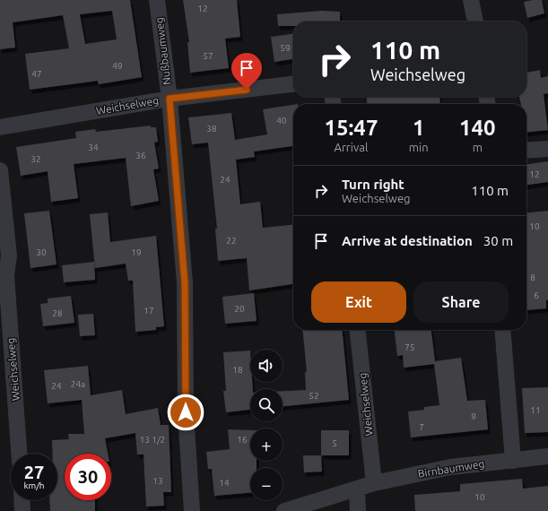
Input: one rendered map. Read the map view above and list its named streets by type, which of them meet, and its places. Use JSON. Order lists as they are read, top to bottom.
{
  "streets": {
    "street": ["Nußbaumweg", "Weichselweg", "Birnbaumweg"]
  },
  "crossings": [
    ["Nußbaumweg", "Weichselweg"],
    ["Weichselweg", "Birnbaumweg"]
  ],
  "house_numbers": [
    "12",
    "59",
    "57",
    "49",
    "47",
    "40",
    "38",
    "34",
    "36",
    "32",
    "12",
    "24",
    "10",
    "22",
    "30",
    "19",
    "8",
    "6",
    "20",
    "17",
    "28",
    "75",
    "18",
    "24a",
    "24",
    "52",
    "11",
    "9",
    "7",
    "13 1/2",
    "16",
    "5",
    "13",
    "14",
    "10"
  ],
  "page": {
    "turn": ["110 m", "Weichselweg"],
    "eta": [
      "15:47",
      "Arrival",
      "1",
      "min",
      "140",
      "m"
    ],
    "list": [
      {
        "name": "Turn right",
        "note": "Weichselweg",
        "value": "110 m"
      },
      {
        "name": "Arrive at destination",
        "value": "30 m"
      }
    ],
    "buttons": ["Exit", "Share"],
    "map_buttons": ["+", "−"],
    "speed": "27 km/h",
    "limit": "30"
  }
}
